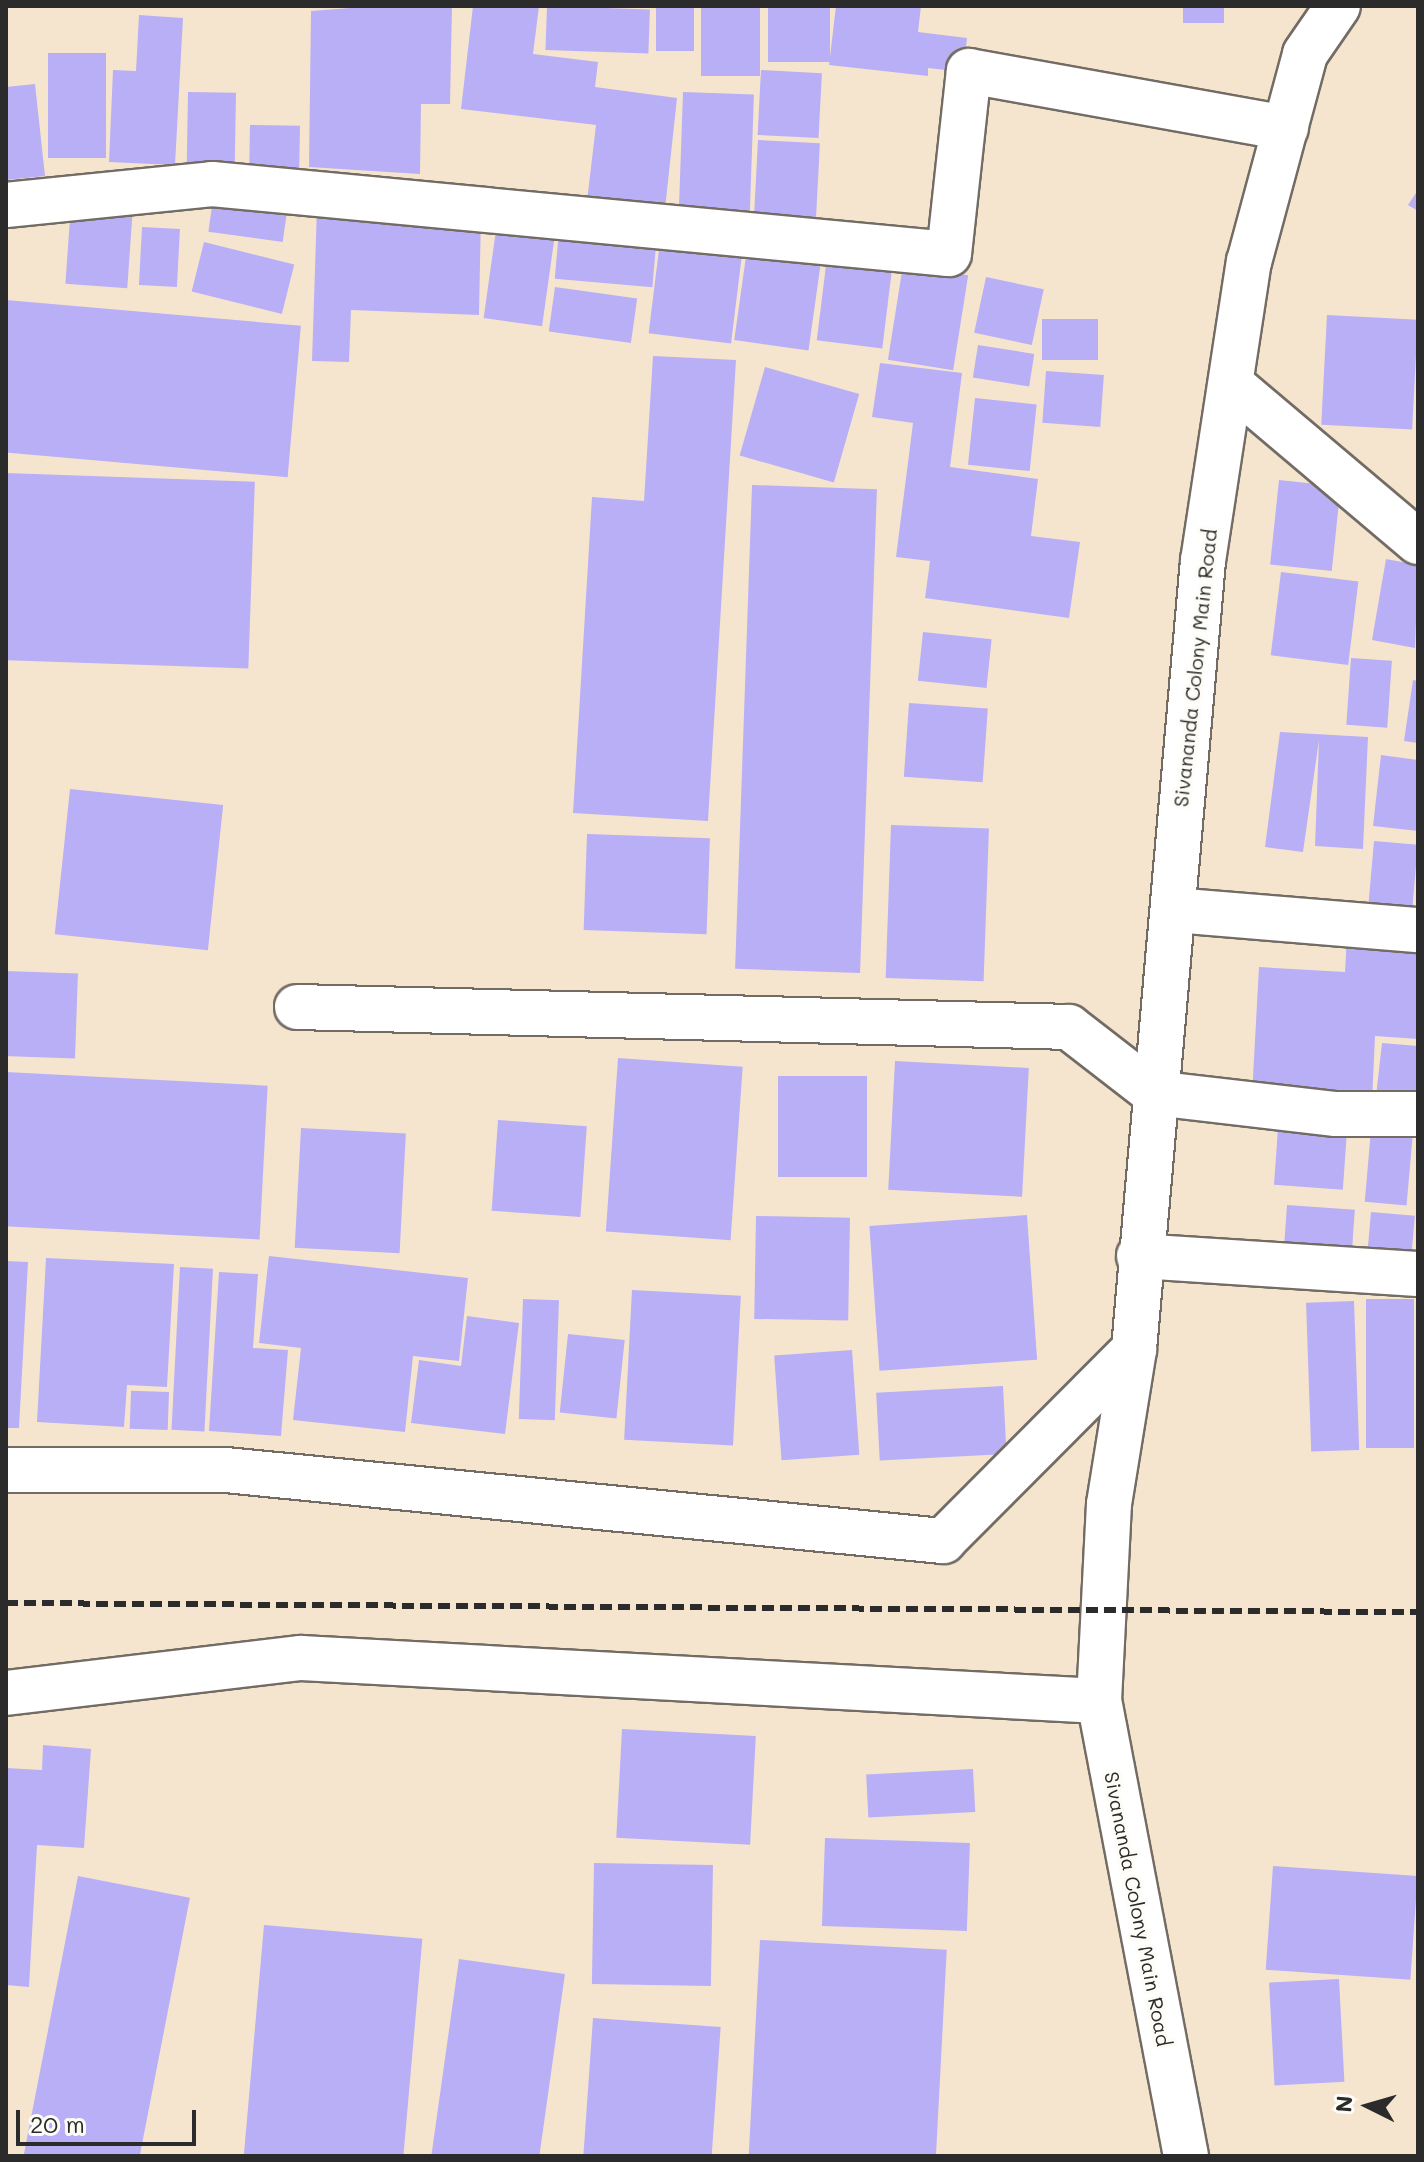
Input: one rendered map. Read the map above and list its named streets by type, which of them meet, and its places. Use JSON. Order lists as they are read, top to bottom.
{
  "streets": {
    "street": ["Sivananda Colony Main Road"]
  },
  "scale_bar": "20 m",
  "north": "left"
}
